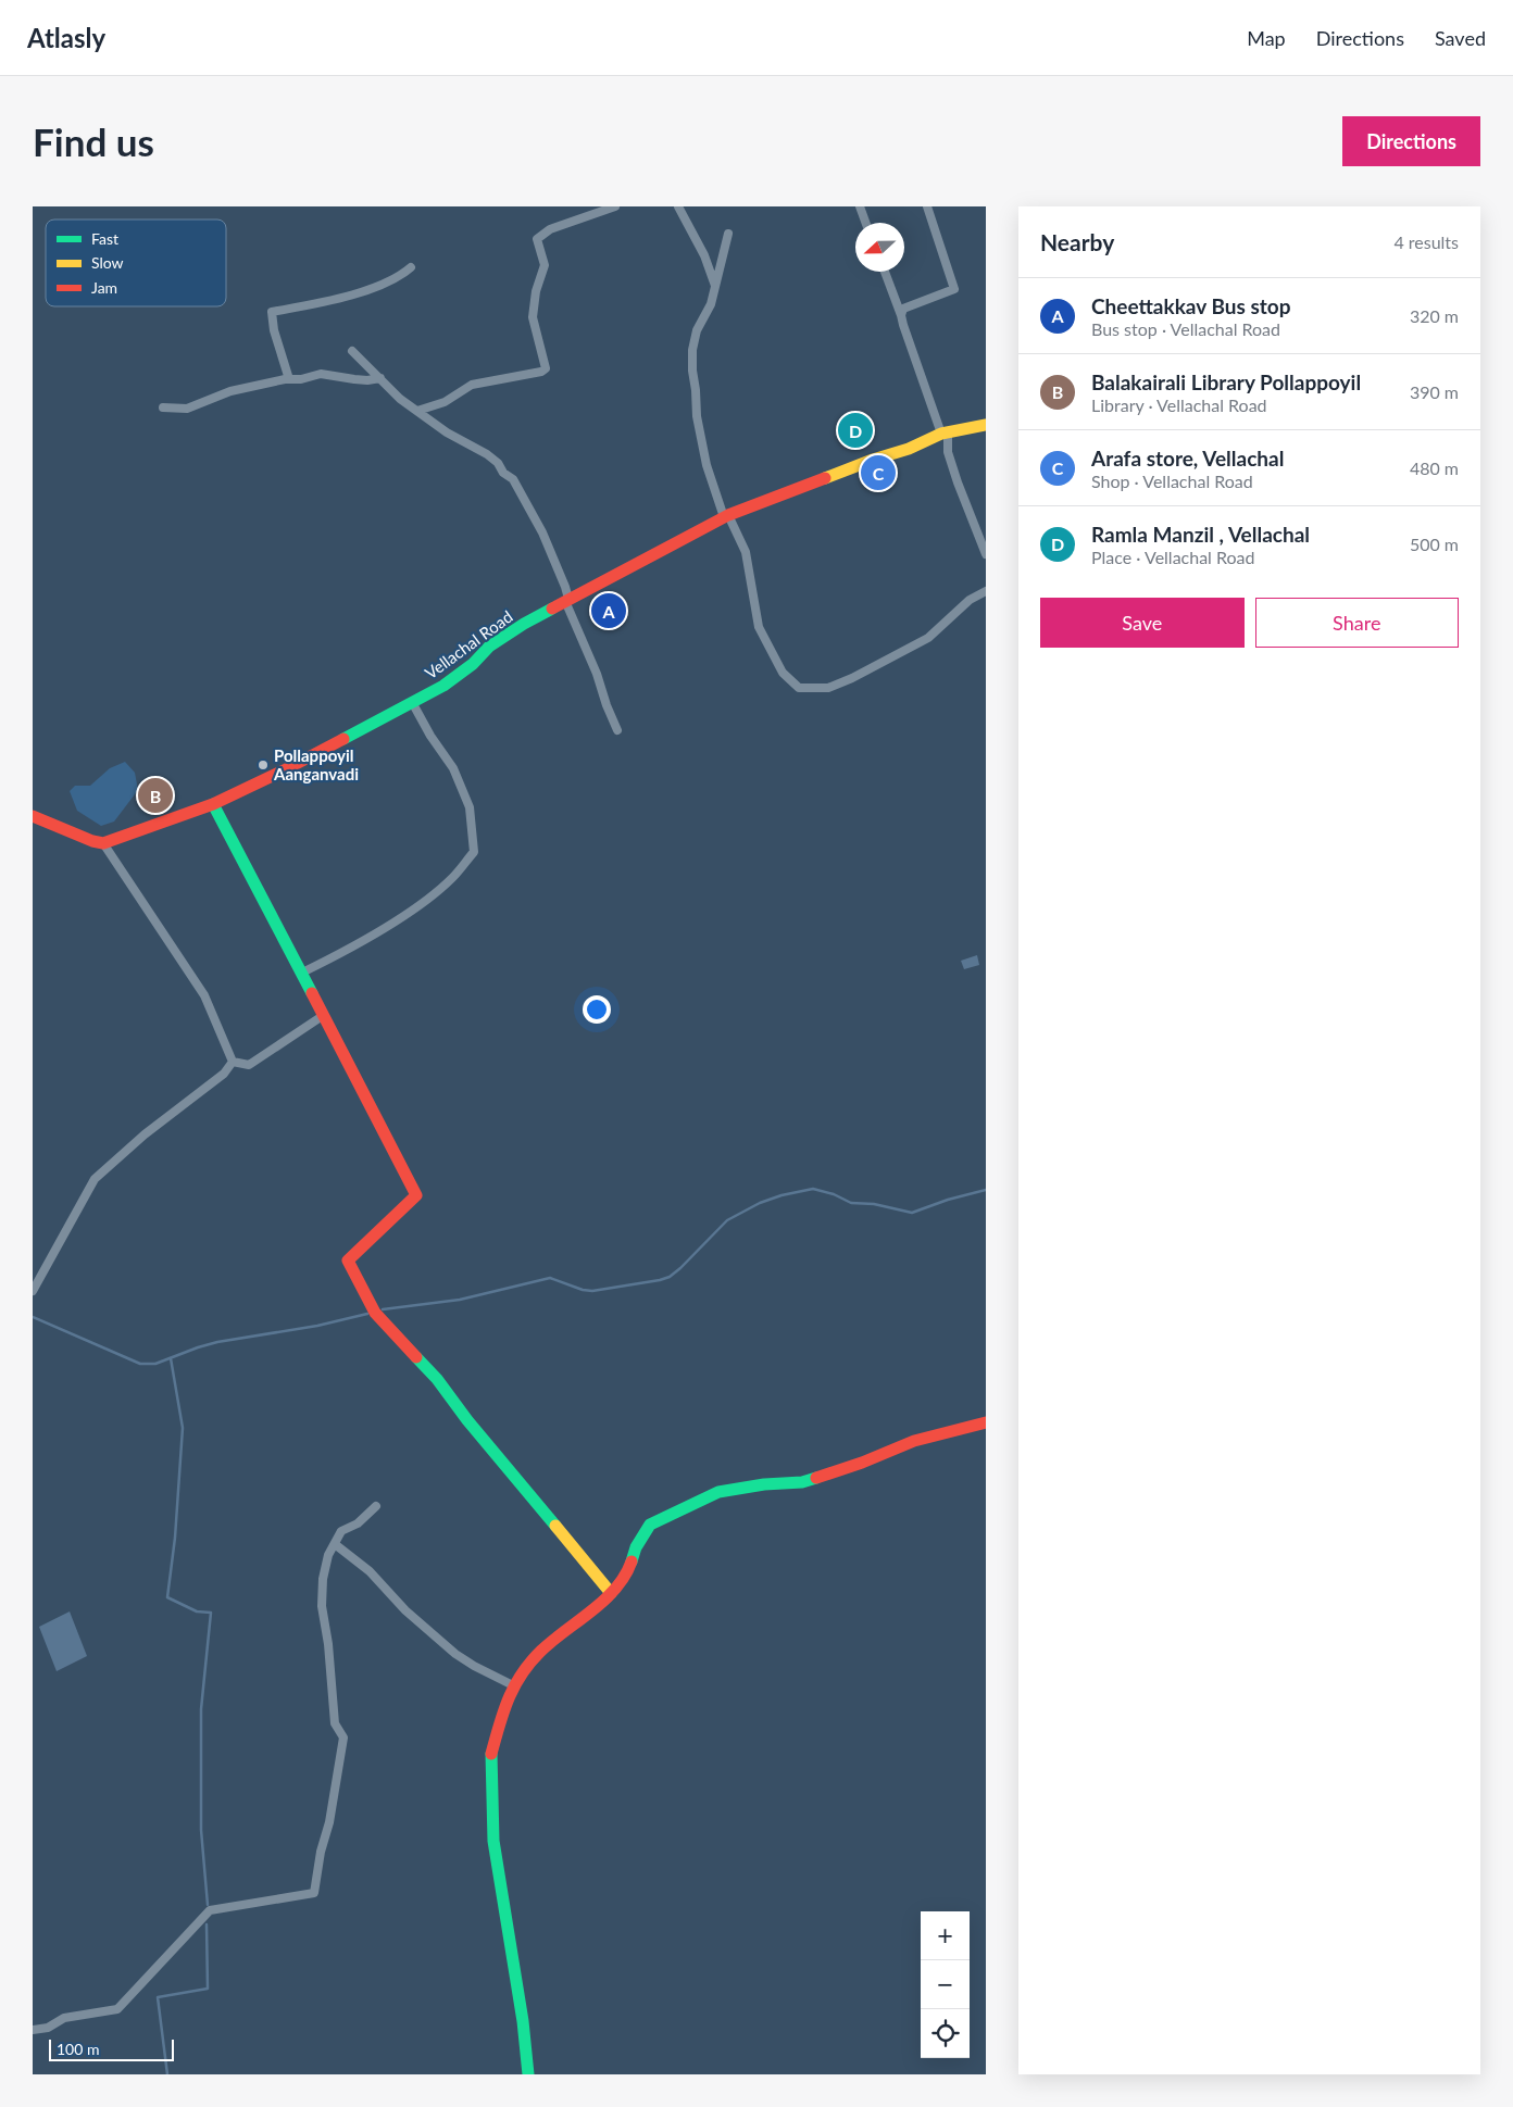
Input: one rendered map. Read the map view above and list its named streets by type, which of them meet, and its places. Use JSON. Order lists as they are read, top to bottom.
{
  "streets": {
    "street": ["Vellachal Road"]
  },
  "places": ["Pollappoyil Aanganvadi"],
  "legend": ["Fast", "Slow", "Jam"],
  "scale_bar": "100 m",
  "north": "left",
  "page": {
    "header": "Atlasly",
    "nav": ["Map", "Directions", "Saved"],
    "buttons": [
      "Directions",
      ["Save", "Share"]
    ],
    "title": "Find us",
    "heading": ["Nearby", "4 results"],
    "list": [
      {
        "mark": "A",
        "name": "Cheettakkav Bus stop",
        "note": "Bus stop · Vellachal Road",
        "value": "320 m"
      },
      {
        "mark": "B",
        "name": "Balakairali Library Pollappoyil",
        "note": "Library · Vellachal Road",
        "value": "390 m"
      },
      {
        "mark": "C",
        "name": "Arafa store, Vellachal",
        "note": "Shop · Vellachal Road",
        "value": "480 m"
      },
      {
        "mark": "D",
        "name": "Ramla Manzil , Vellachal",
        "note": "Place · Vellachal Road",
        "value": "500 m"
      }
    ],
    "pins": [
      "D",
      "C",
      "A",
      "B"
    ],
    "map_buttons": ["+", "−"],
    "scale": "100 m"
  }
}
